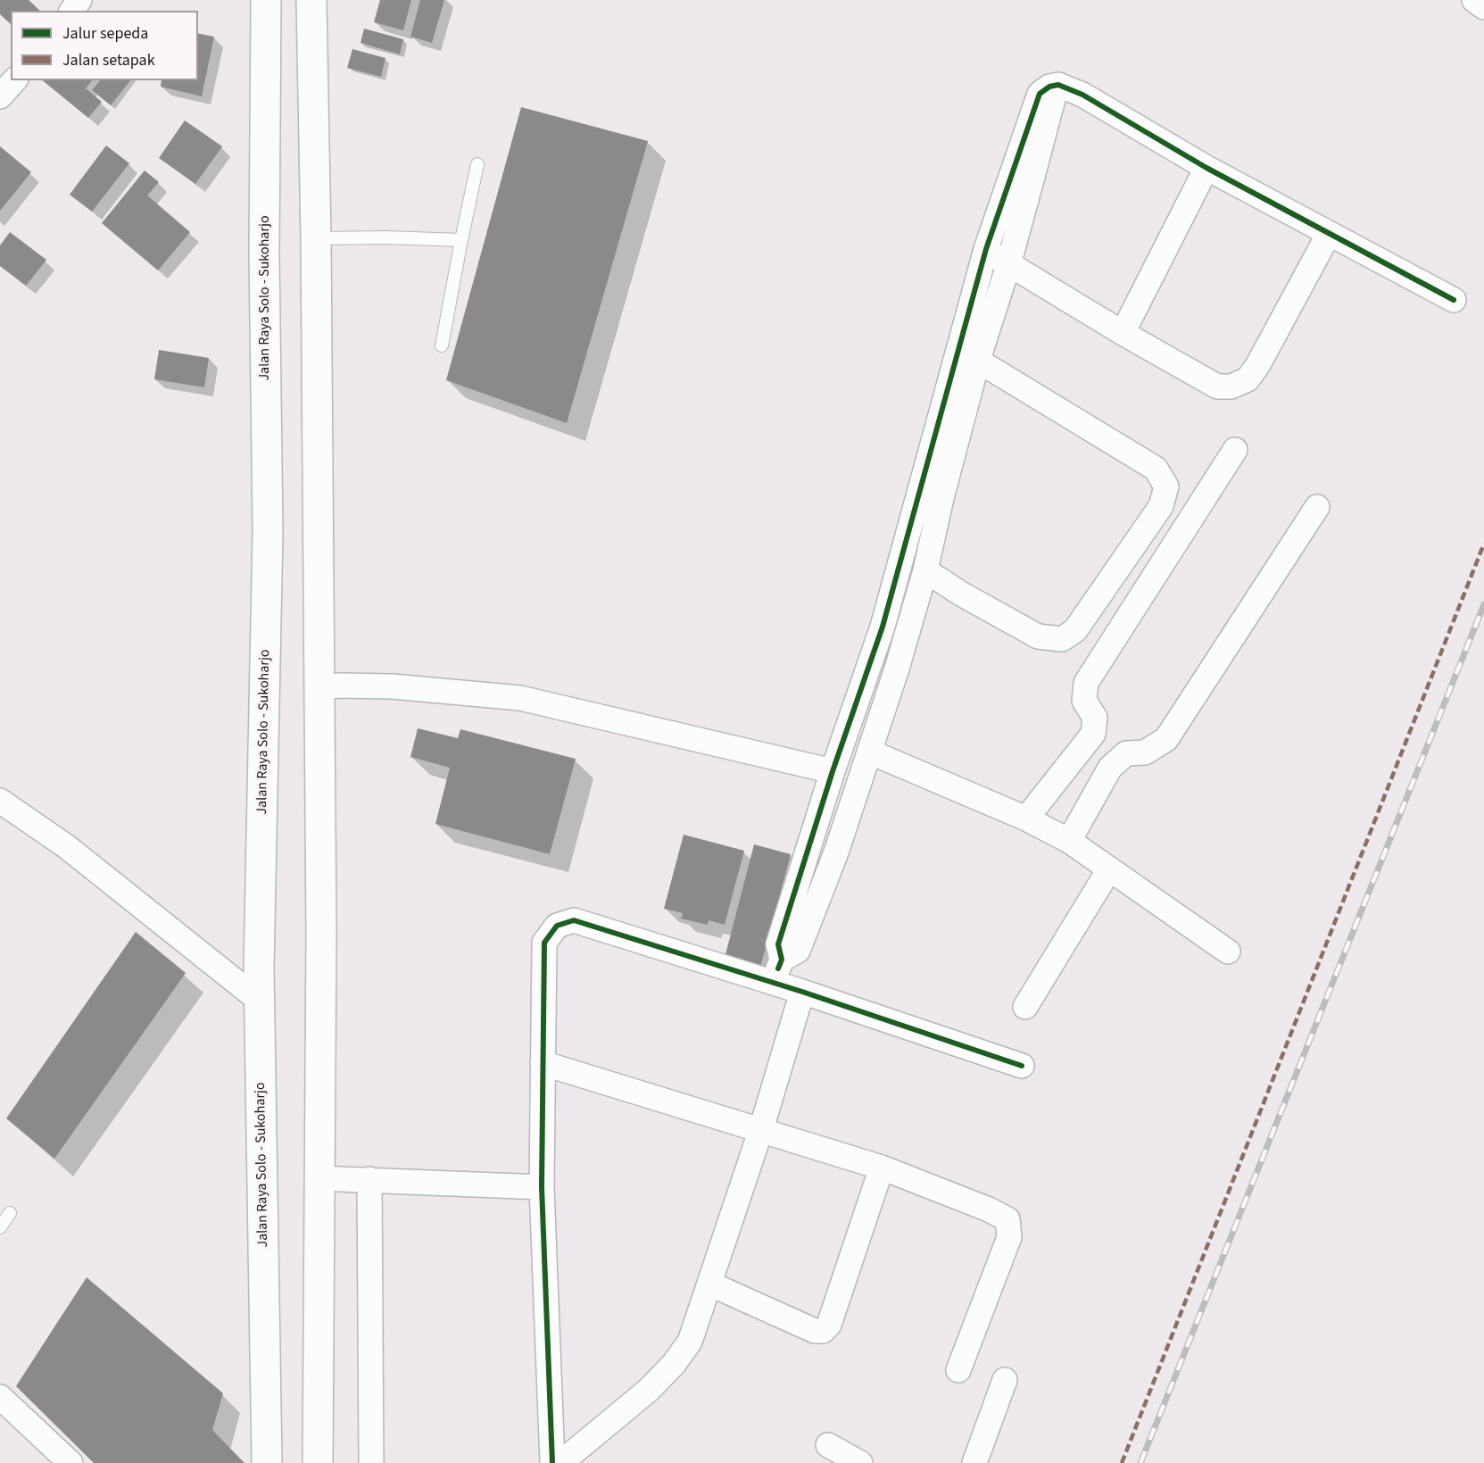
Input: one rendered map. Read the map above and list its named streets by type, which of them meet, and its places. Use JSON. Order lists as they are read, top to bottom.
{
  "streets": {
    "main road": ["Jalan Raya Solo - Sukoharjo"]
  },
  "legend": ["Jalur sepeda", "Jalan setapak"]
}
